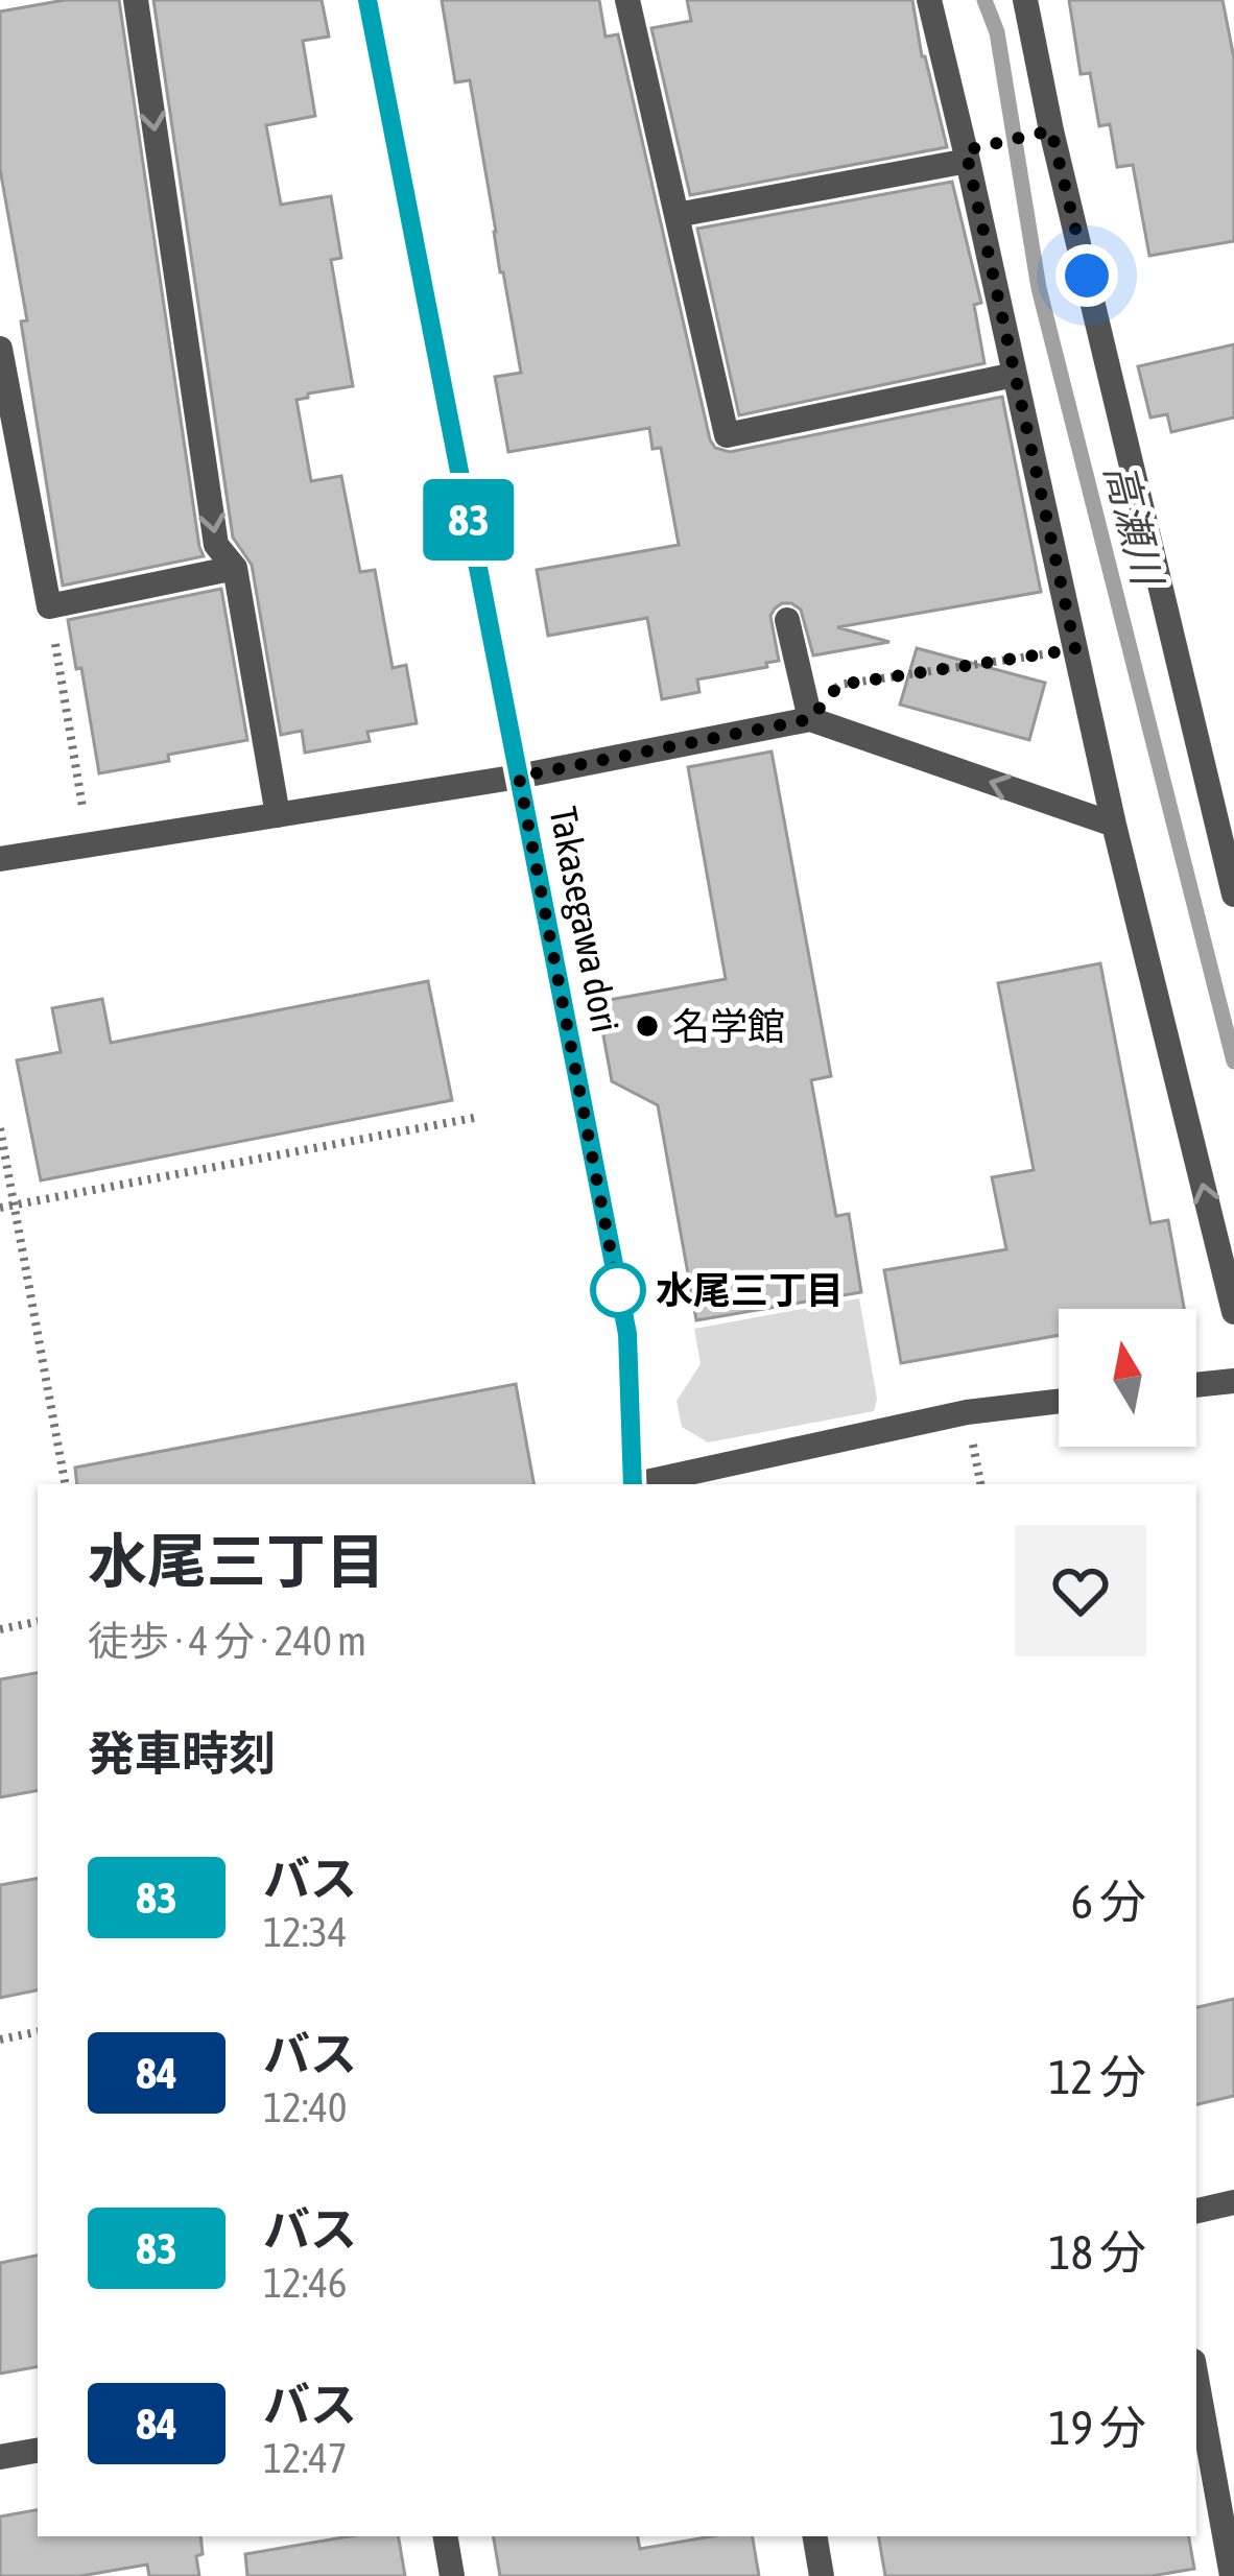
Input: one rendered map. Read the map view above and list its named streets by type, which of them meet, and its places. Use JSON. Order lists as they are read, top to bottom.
{
  "streets": {
    "street": ["Takasegawa dori"]
  },
  "water": ["高瀬川"],
  "places": ["名学館", "水尾三丁目"],
  "lines": ["bus line 83"],
  "north": "top",
  "page": {
    "on_map": "83",
    "heading": [
      ["水尾三丁目", "徒歩 · 4 分 · 240 m"],
      "発車時刻"
    ],
    "list": [
      {
        "mark": "83",
        "name": "バス",
        "note": "12:34",
        "value": "6 分"
      },
      {
        "mark": "84",
        "name": "バス",
        "note": "12:40",
        "value": "12 分"
      },
      {
        "mark": "83",
        "name": "バス",
        "note": "12:46",
        "value": "18 分"
      },
      {
        "mark": "84",
        "name": "バス",
        "note": "12:47",
        "value": "19 分"
      }
    ]
  }
}
